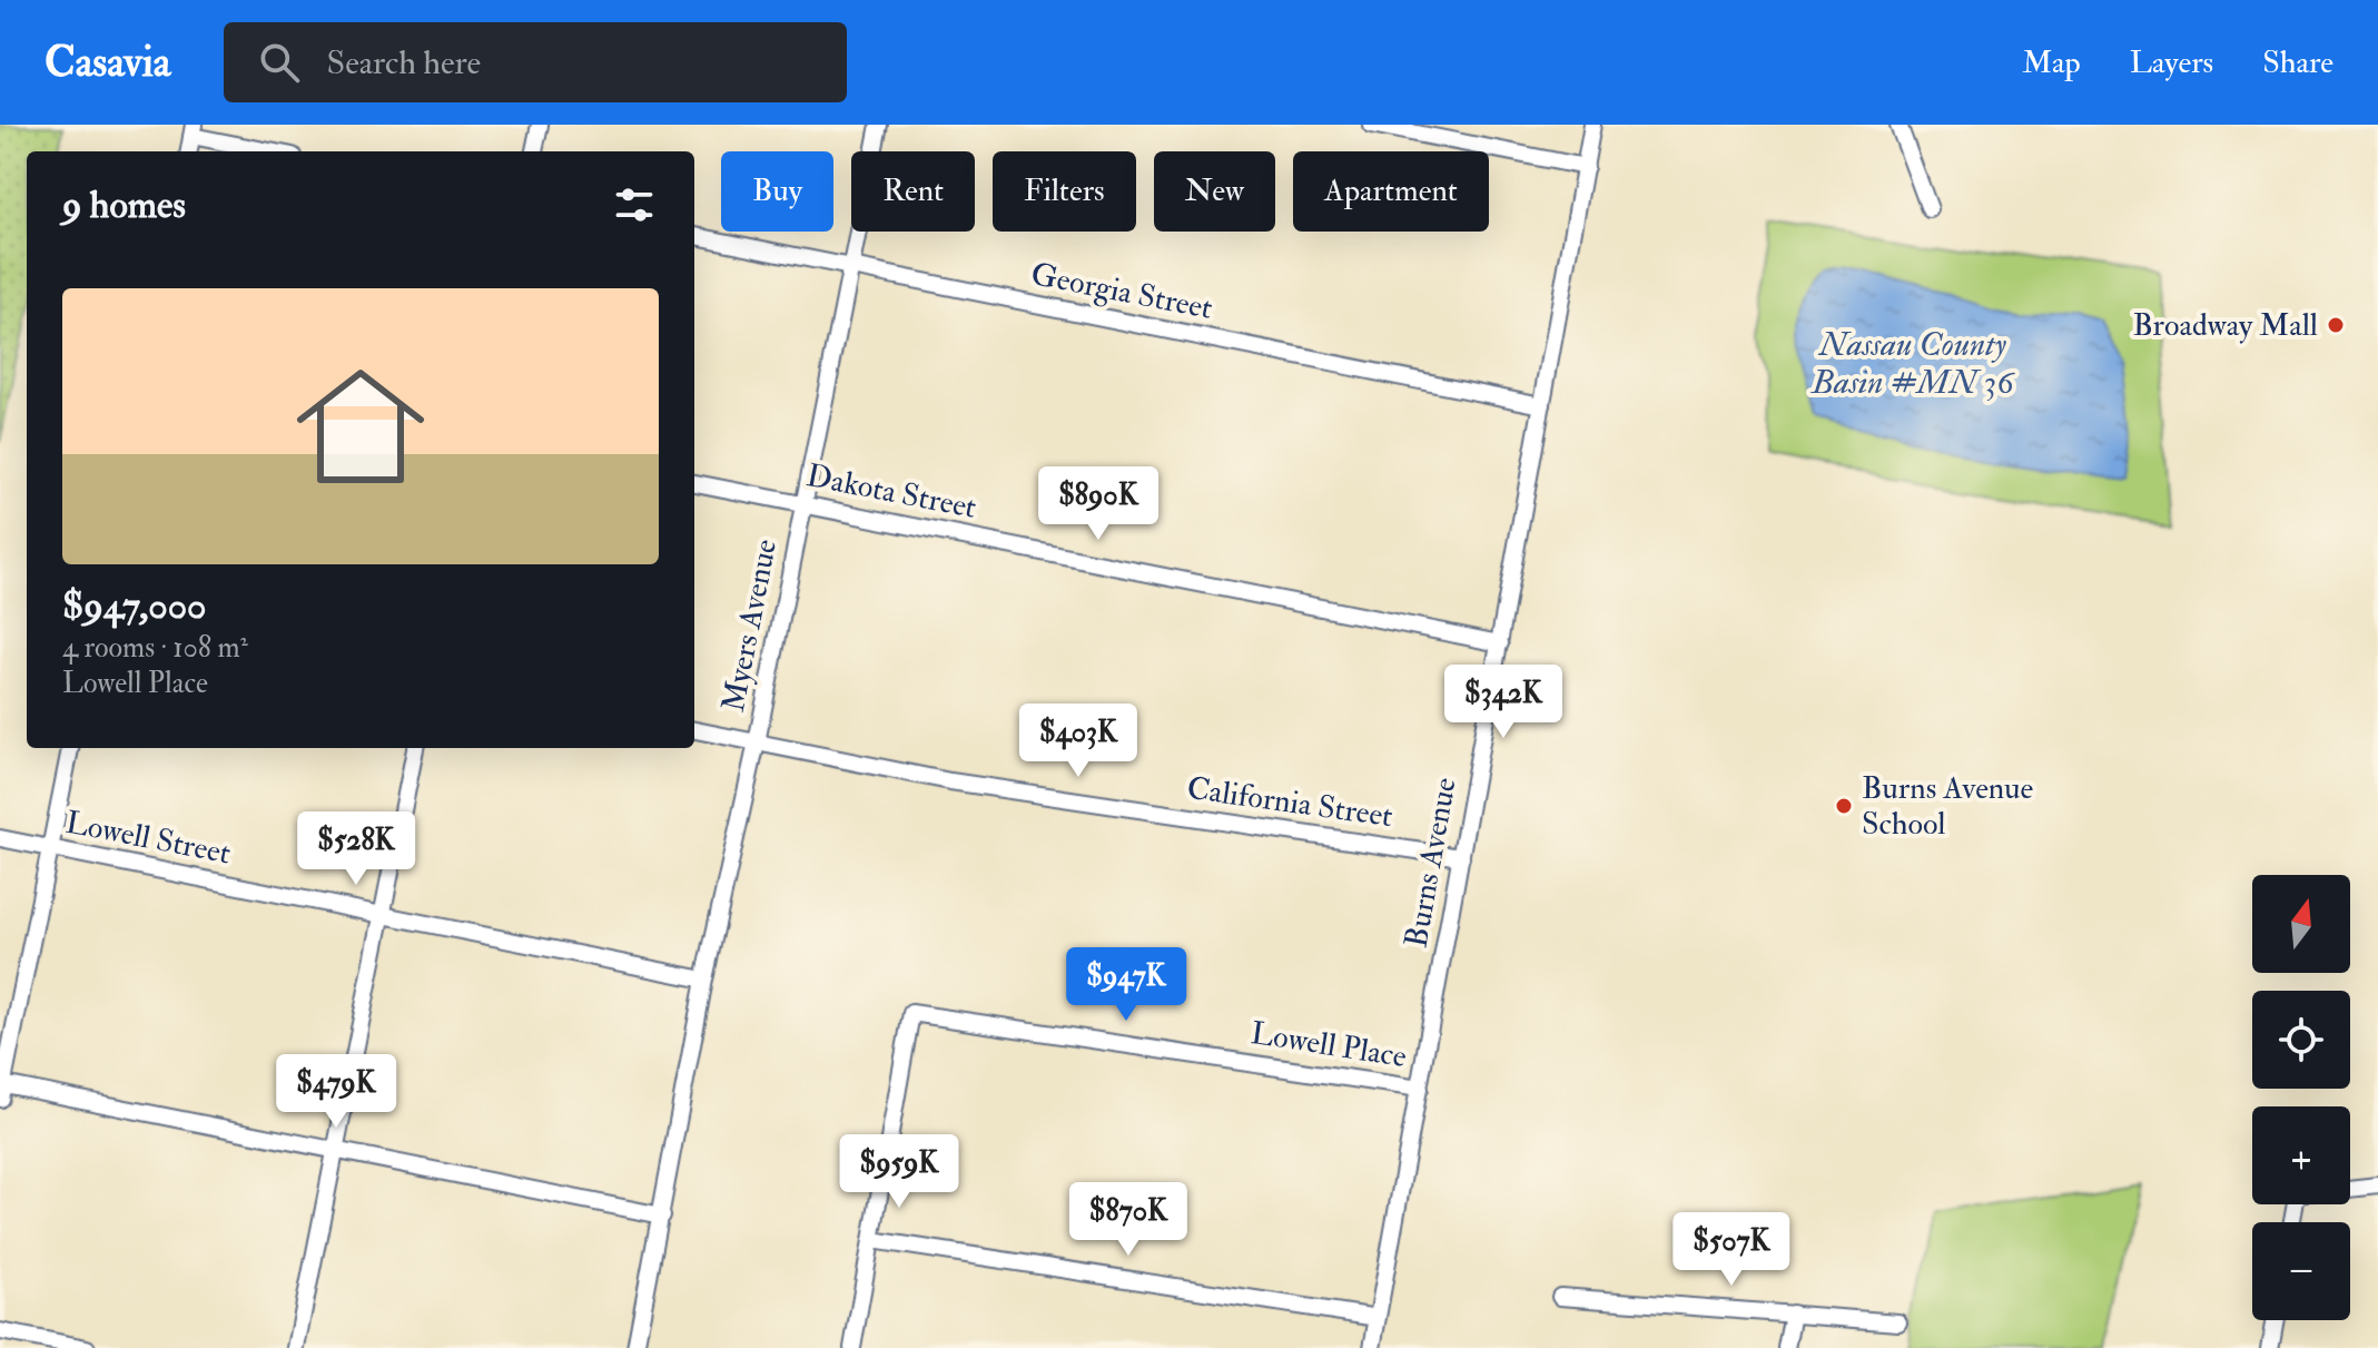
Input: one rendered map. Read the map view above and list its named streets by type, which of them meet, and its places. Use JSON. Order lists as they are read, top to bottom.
{
  "streets": {
    "street": [
      "Georgia Street",
      "Dakota Street",
      "Myers Avenue",
      "California Street",
      "Lowell Street",
      "Burns Avenue",
      "Lowell Place"
    ]
  },
  "crossings": [
    ["Georgia Street", "Myers Avenue"],
    ["Georgia Street", "Burns Avenue"],
    ["Dakota Street", "Myers Avenue"],
    ["Dakota Street", "Burns Avenue"],
    ["Myers Avenue", "California Street"],
    ["Myers Avenue", "Lowell Street"],
    ["California Street", "Burns Avenue"],
    ["Burns Avenue", "Lowell Place"]
  ],
  "water": ["Nassau County Basin #MN 36"],
  "places": ["Broadway Mall", "Burns Avenue School"],
  "north": "top",
  "page": {
    "header": "Casavia",
    "search": "Search here",
    "nav": ["Map", "Layers", "Share"],
    "chip": [
      "Buy",
      "Rent",
      "Filters",
      "New",
      "Apartment"
    ],
    "heading": "9 homes",
    "list": [
      {
        "name": "$947,000",
        "note": "4 rooms · 108 m² · Lowell Place"
      }
    ],
    "price": [
      "$890K",
      "$342K",
      "$403K",
      "$528K",
      "$947K",
      "$479K",
      "$959K",
      "$870K",
      "$507K"
    ],
    "map_buttons": ["+", "−"]
  }
}
